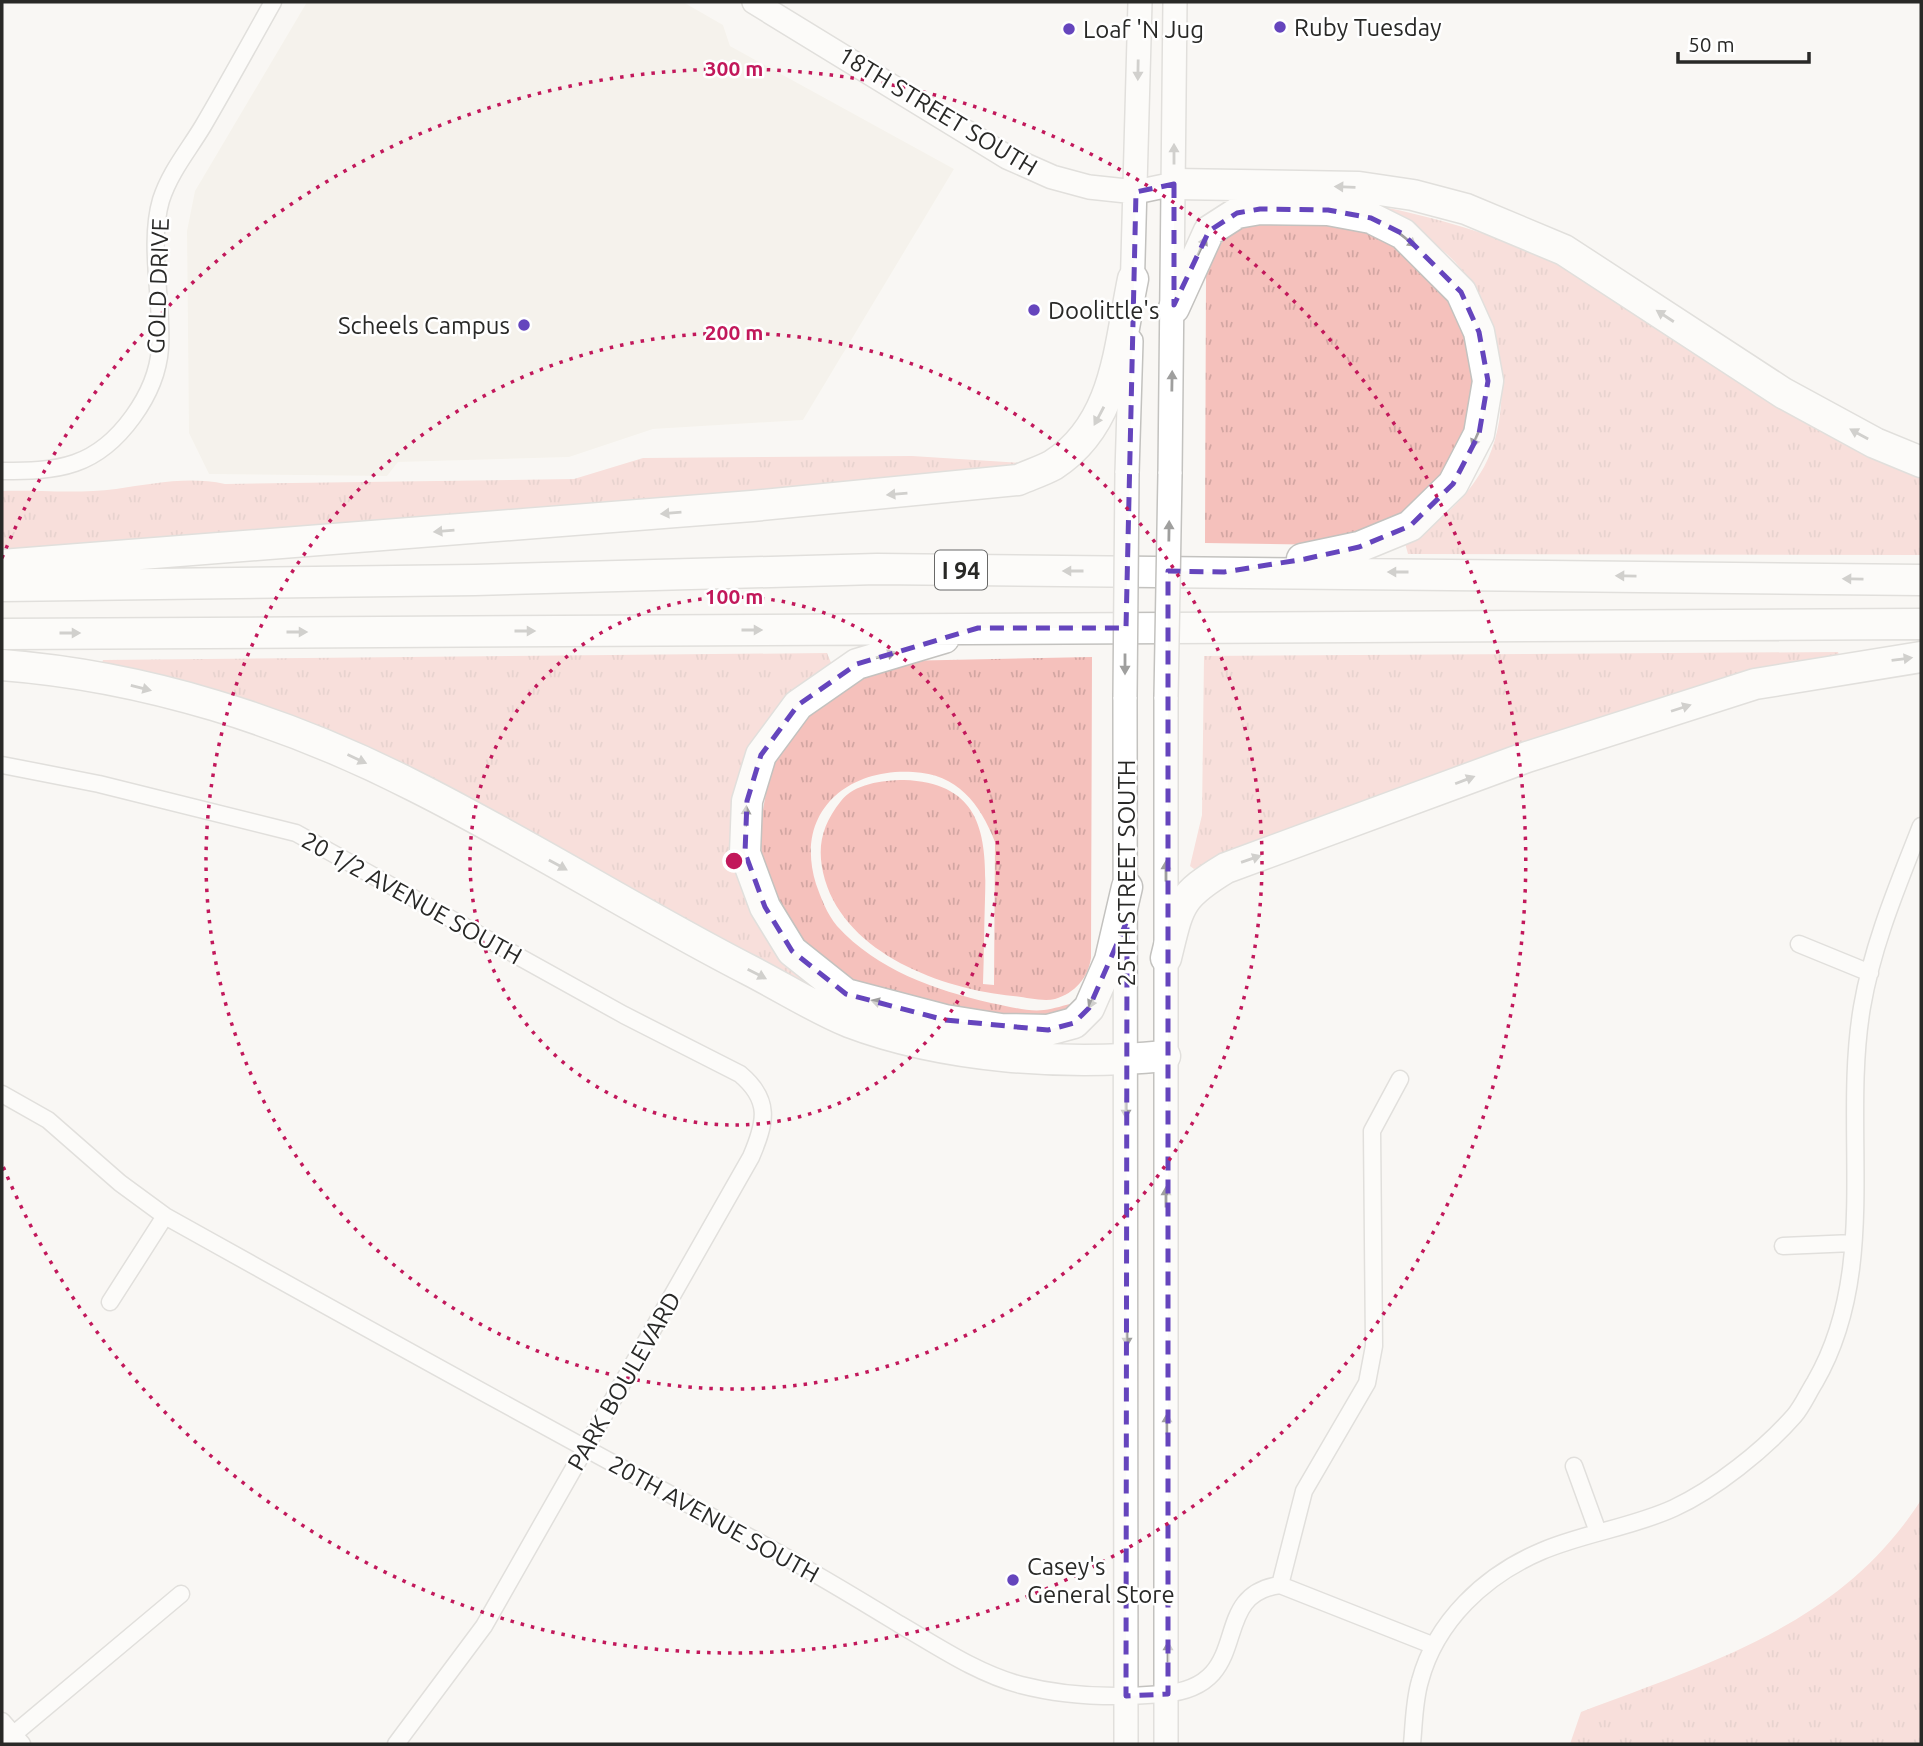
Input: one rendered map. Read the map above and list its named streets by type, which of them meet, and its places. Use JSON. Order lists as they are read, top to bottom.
{
  "streets": {
    "highway": ["I 94"],
    "main road": ["18TH STREET SOUTH", "25TH STREET SOUTH"],
    "street": [
      "GOLD DRIVE",
      "20 1/2 AVENUE SOUTH",
      "PARK BOULEVARD",
      "20TH AVENUE SOUTH"
    ]
  },
  "crossings": [
    ["18TH STREET SOUTH", "25TH STREET SOUTH"],
    ["25TH STREET SOUTH", "20TH AVENUE SOUTH"],
    ["20 1/2 AVENUE SOUTH", "PARK BOULEVARD"],
    ["PARK BOULEVARD", "20TH AVENUE SOUTH"]
  ],
  "places": [
    "Ruby Tuesday",
    "Loaf 'N Jug",
    "Doolittle's",
    "Scheels Campus",
    "Casey's General Store"
  ],
  "scale_bar": "50 m",
  "rings": ["300 m", "200 m", "100 m"]
}
